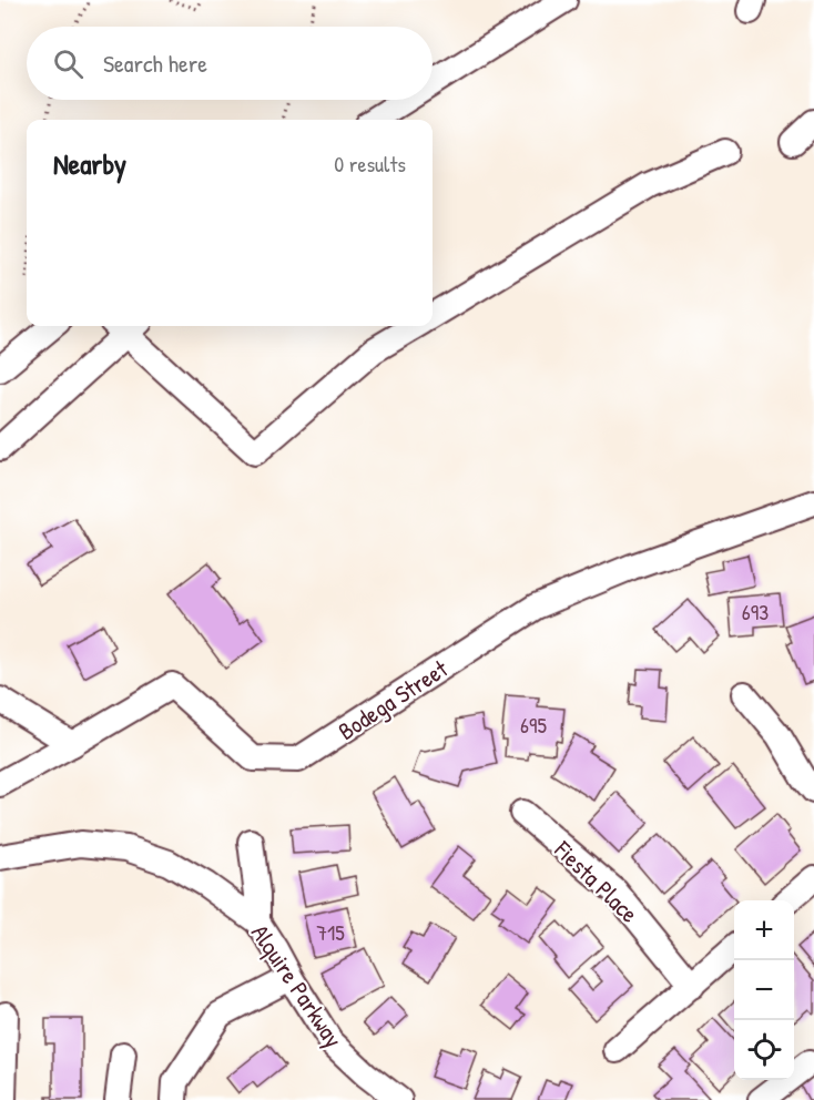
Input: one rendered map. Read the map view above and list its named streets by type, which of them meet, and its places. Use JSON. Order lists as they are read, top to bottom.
{
  "streets": {
    "street": ["Bodega Street", "Fiesta Place", "Alquire Parkway"]
  },
  "house_numbers": ["693", "695", "715"],
  "page": {
    "search": "Search here",
    "heading": ["Nearby", "0 results"],
    "map_buttons": ["+", "−"]
  }
}
